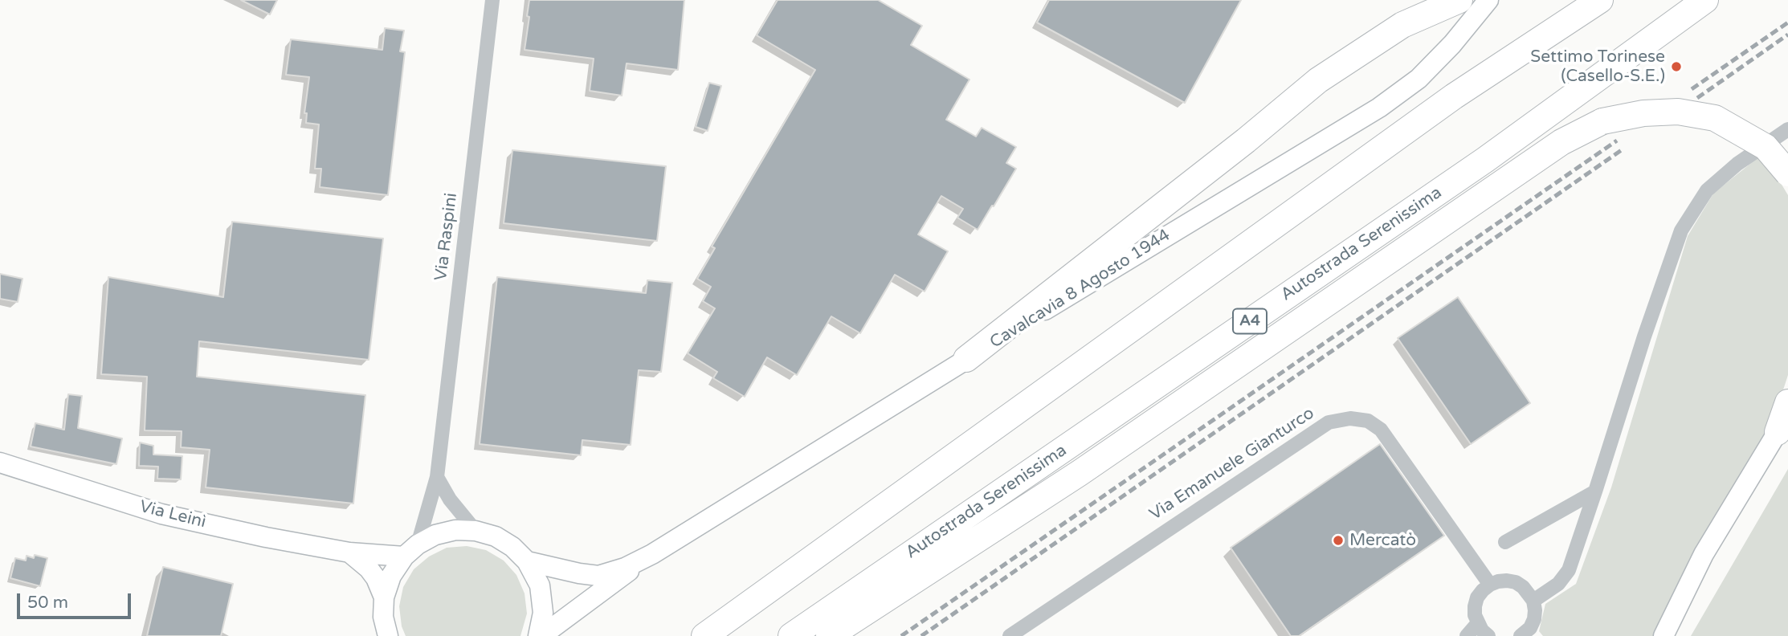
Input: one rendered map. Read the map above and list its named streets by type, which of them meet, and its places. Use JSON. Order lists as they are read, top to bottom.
{
  "streets": {
    "highway": ["Autostrada Serenissima", "A4"],
    "main road": ["Cavalcavia 8 Agosto 1944", "Via Leinì"],
    "street": ["Via Raspini", "Via Emanuele Gianturco"]
  },
  "crossings": [
    ["Via Raspini", "Via Leinì"]
  ],
  "places": ["Settimo Torinese (Casello-S.E.)", "Mercatò"],
  "scale_bar": "50 m"
}
